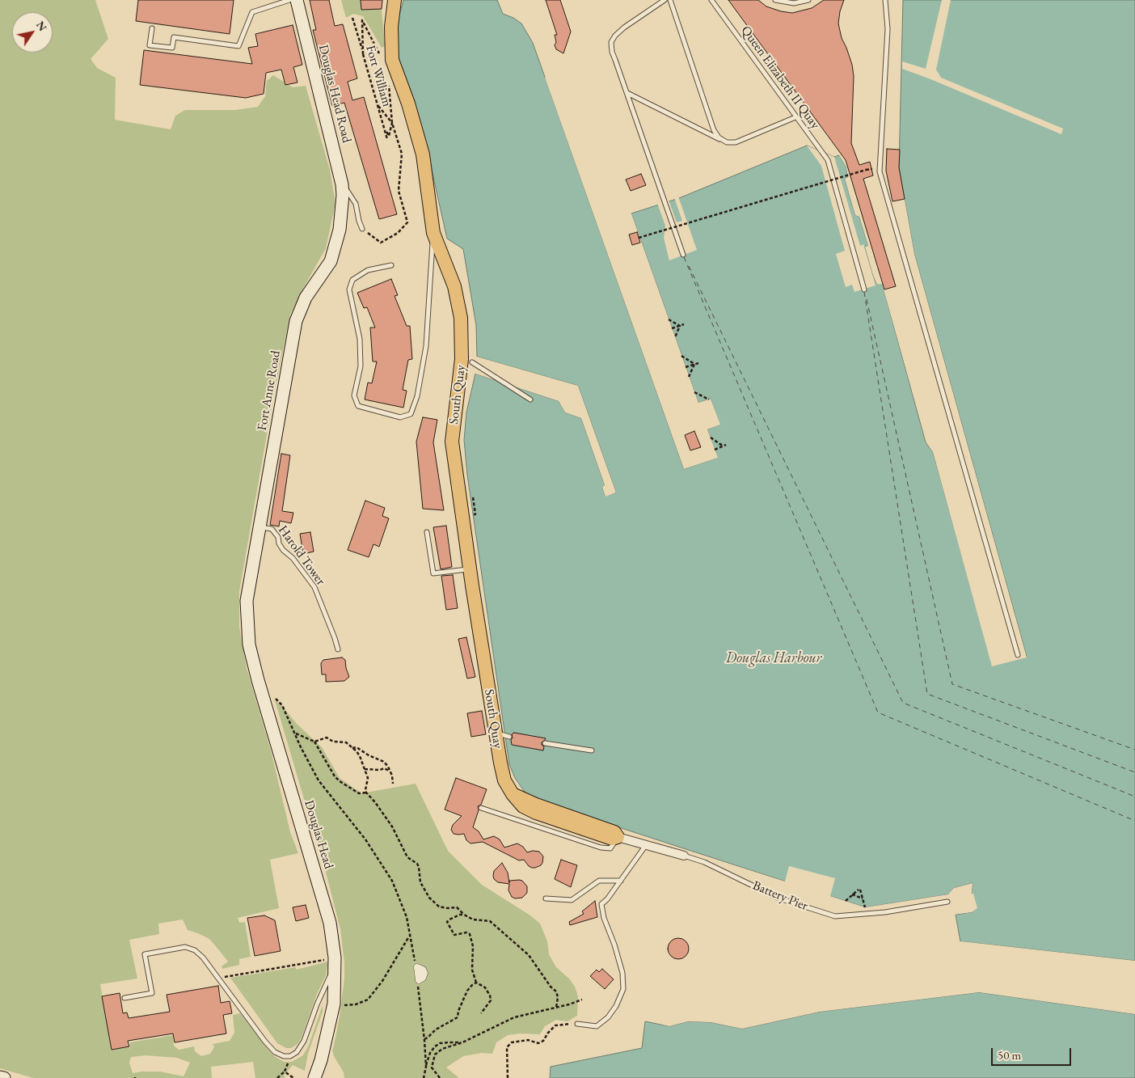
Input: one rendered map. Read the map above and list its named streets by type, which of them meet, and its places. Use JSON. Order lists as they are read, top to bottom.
{
  "streets": {
    "main road": [
      "Douglas Head Road",
      "Fort Anne Road",
      "South Quay",
      "Douglas Head",
      "Battery Pier"
    ],
    "lane": ["Queen Elizabeth II Quay", "Harold Tower"],
    "path": ["Fort William"]
  },
  "crossings": [
    ["Douglas Head Road", "Fort Anne Road"],
    ["Fort Anne Road", "Harold Tower"],
    ["Fort Anne Road", "Douglas Head"],
    ["South Quay", "Battery Pier"]
  ],
  "water": ["Douglas Harbour"],
  "scale_bar": "50 m",
  "north": "top right"
}
